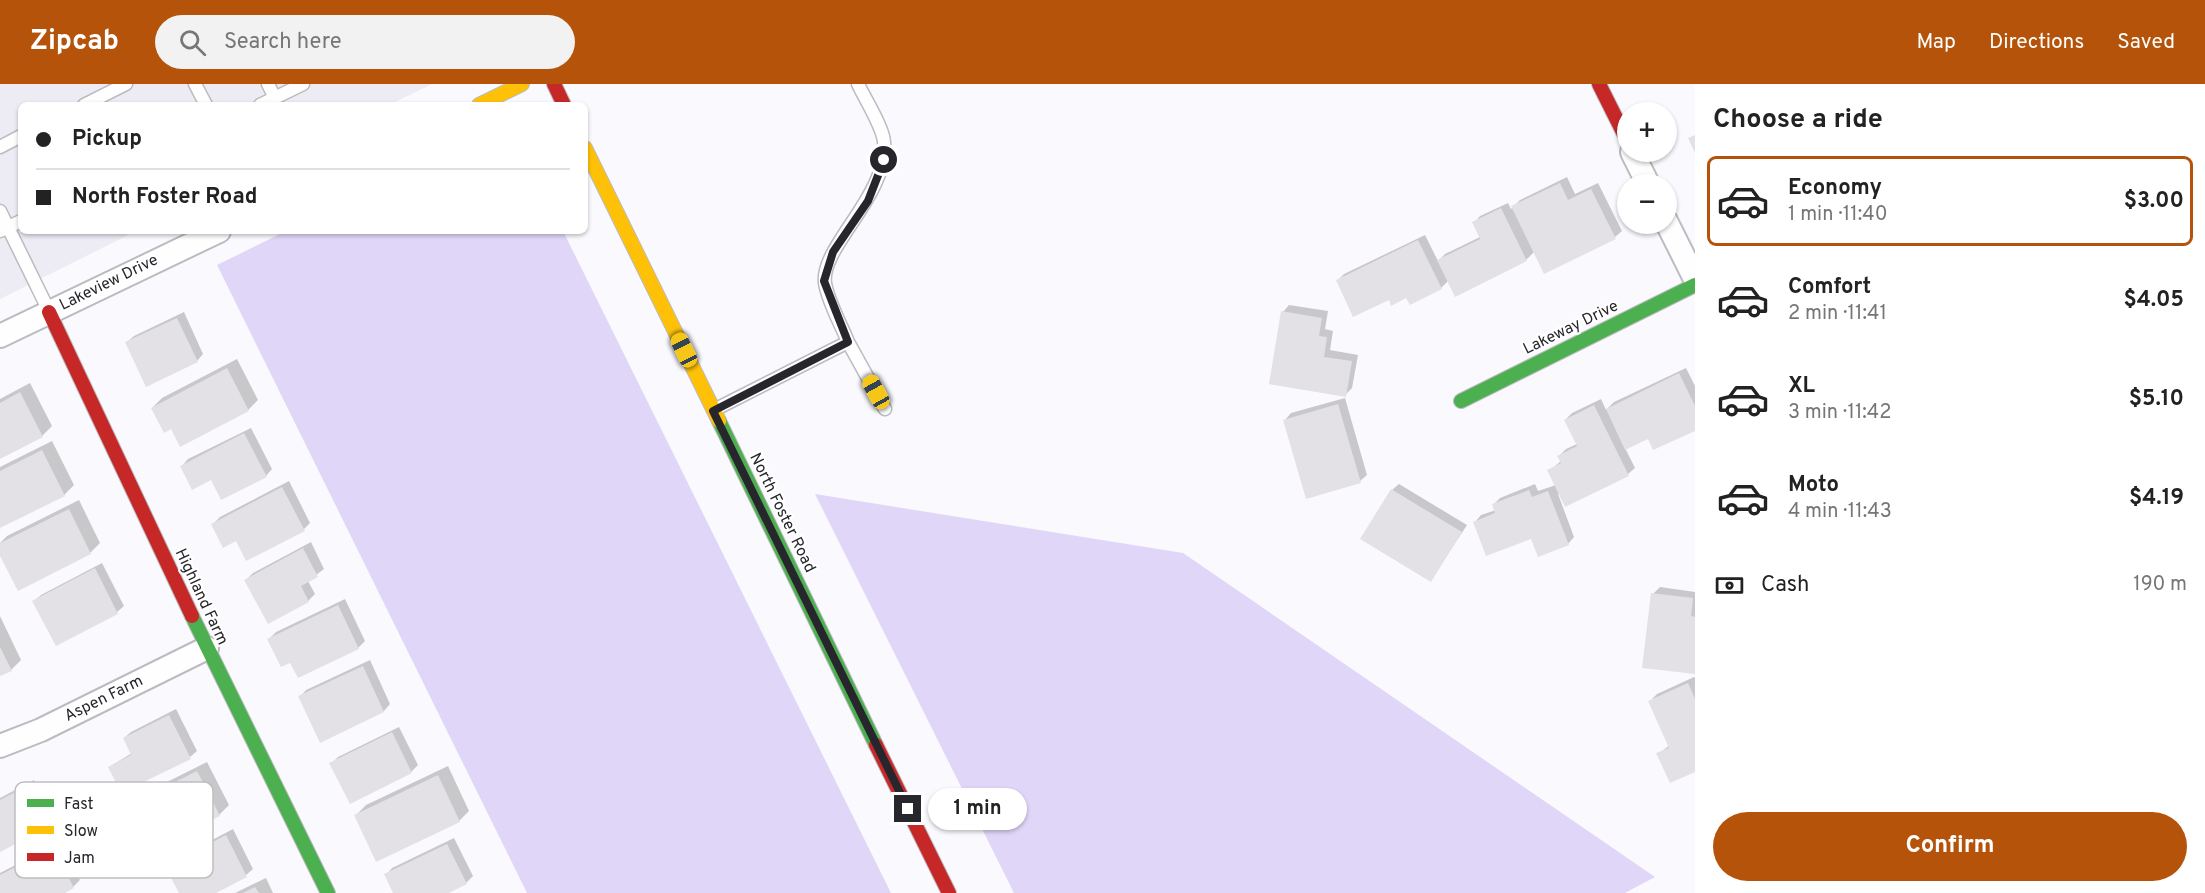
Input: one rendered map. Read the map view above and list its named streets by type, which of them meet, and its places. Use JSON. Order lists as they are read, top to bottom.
{
  "streets": {
    "street": [
      "Lakeview Drive",
      "Lakeway Drive",
      "North Foster Road",
      "Highland Farm",
      "Aspen Farm"
    ]
  },
  "crossings": [
    ["Lakeview Drive", "Highland Farm"],
    ["Highland Farm", "Aspen Farm"]
  ],
  "legend": ["Fast", "Slow", "Jam"],
  "page": {
    "header": "Zipcab",
    "search": "Search here",
    "nav": ["Map", "Directions", "Saved"],
    "heading": "Choose a ride",
    "map_buttons": ["+", "−"],
    "banner": ["Pickup", "North Foster Road"],
    "list": [
      {
        "name": "Economy",
        "note": "1 min · 11:40",
        "value": "$3.00"
      },
      {
        "name": "Comfort",
        "note": "2 min · 11:41",
        "value": "$4.05"
      },
      {
        "name": "XL",
        "note": "3 min · 11:42",
        "value": "$5.10"
      },
      {
        "name": "Moto",
        "note": "4 min · 11:43",
        "value": "$4.19"
      }
    ],
    "pay": ["Cash", "190 m"],
    "bubble": "1 min",
    "buttons": "Confirm"
  }
}
